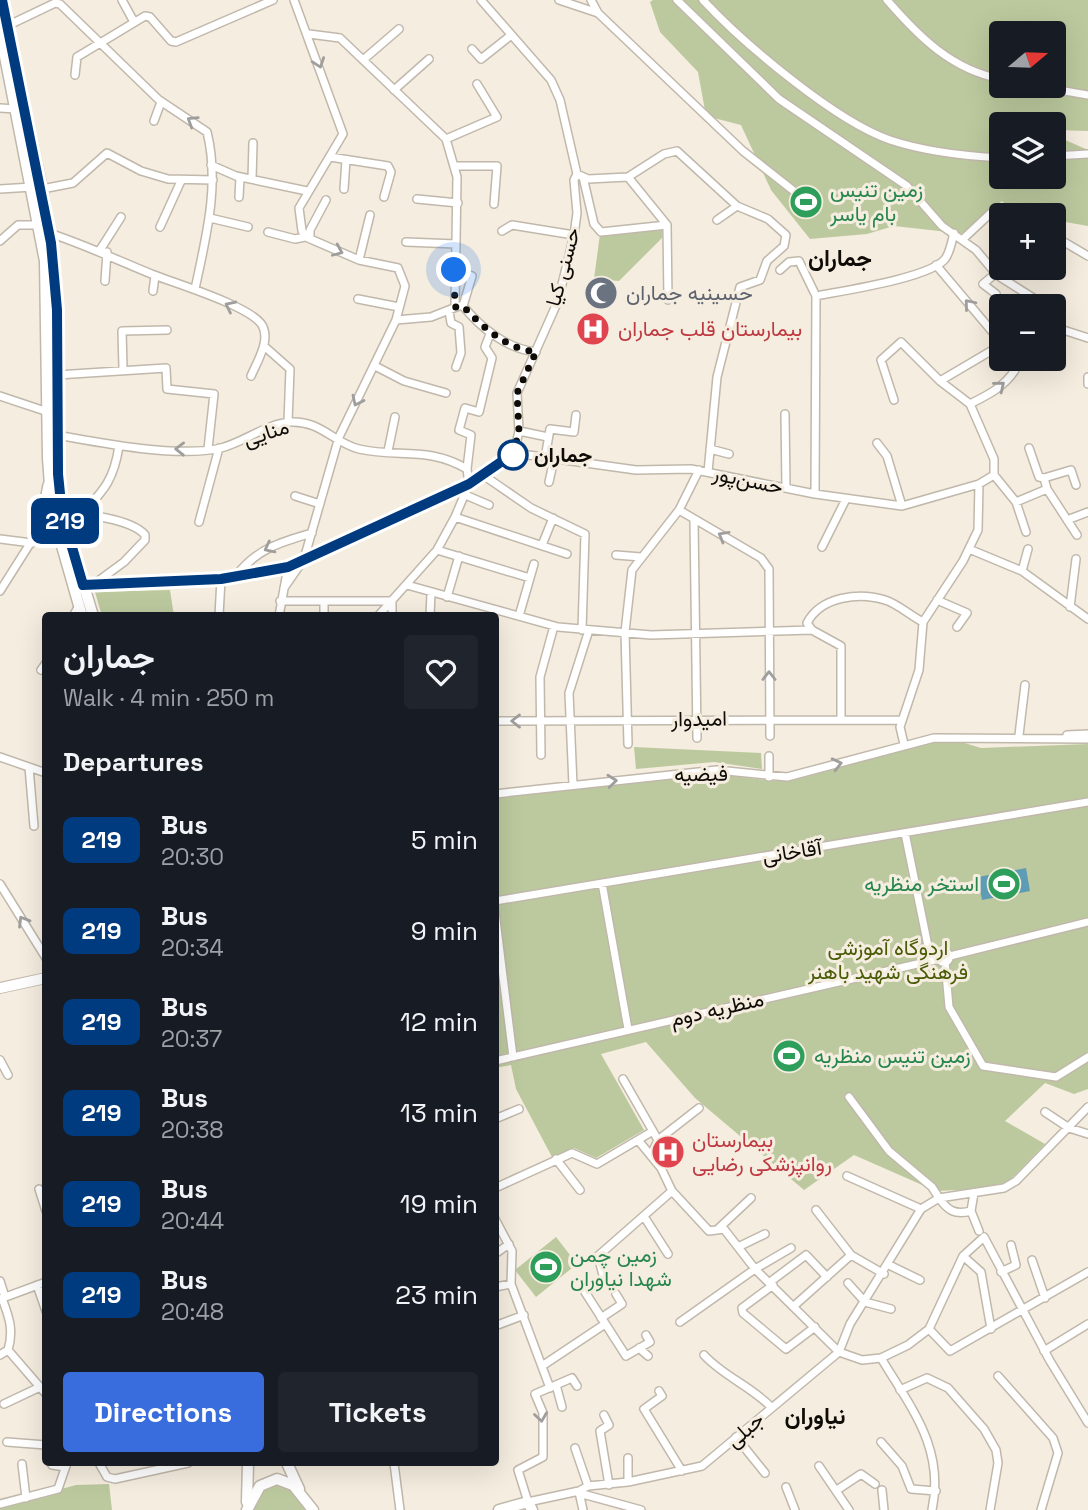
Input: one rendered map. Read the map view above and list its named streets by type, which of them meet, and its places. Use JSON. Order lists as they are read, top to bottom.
{
  "streets": {
    "street": [
      "حسنی کیا",
      "منایی",
      "حسن‌پور",
      "امیدوار",
      "فیضیه",
      "آقاخانی",
      "منظریه دوم",
      "جبلی"
    ]
  },
  "crossings": [
    ["حسنی کیا", "حسن‌پور"]
  ],
  "one_way": ["فیضیه"],
  "districts": ["جماران", "نیاوران"],
  "parks": ["اردوگاه آموزشی فرهنگی شهید باهنر"],
  "places": {
    "sports": [
      "زمین تنیس بام یاسر",
      "استخر منظریه",
      "زمین تنیس منظریه",
      "زمین چمن شهدا نیاوران"
    ],
    "mosque": ["حسینیه جماران"],
    "hospital": ["بیمارستان قلب جماران", "بیمارستان روانپزشکی رضایی"],
    "other": ["جماران"]
  },
  "lines": ["bus line 219"],
  "north": "right",
  "page": {
    "on_map": "219",
    "map_buttons": ["+", "−"],
    "heading": [
      ["جماران", "Walk · 4 min · 250 m"],
      "Departures"
    ],
    "list": [
      {
        "mark": "219",
        "name": "Bus",
        "note": "20:30",
        "value": "5 min"
      },
      {
        "mark": "219",
        "name": "Bus",
        "note": "20:34",
        "value": "9 min"
      },
      {
        "mark": "219",
        "name": "Bus",
        "note": "20:37",
        "value": "12 min"
      },
      {
        "mark": "219",
        "name": "Bus",
        "note": "20:38",
        "value": "13 min"
      },
      {
        "mark": "219",
        "name": "Bus",
        "note": "20:44",
        "value": "19 min"
      },
      {
        "mark": "219",
        "name": "Bus",
        "note": "20:48",
        "value": "23 min"
      }
    ],
    "buttons": ["Directions", "Tickets"]
  }
}
